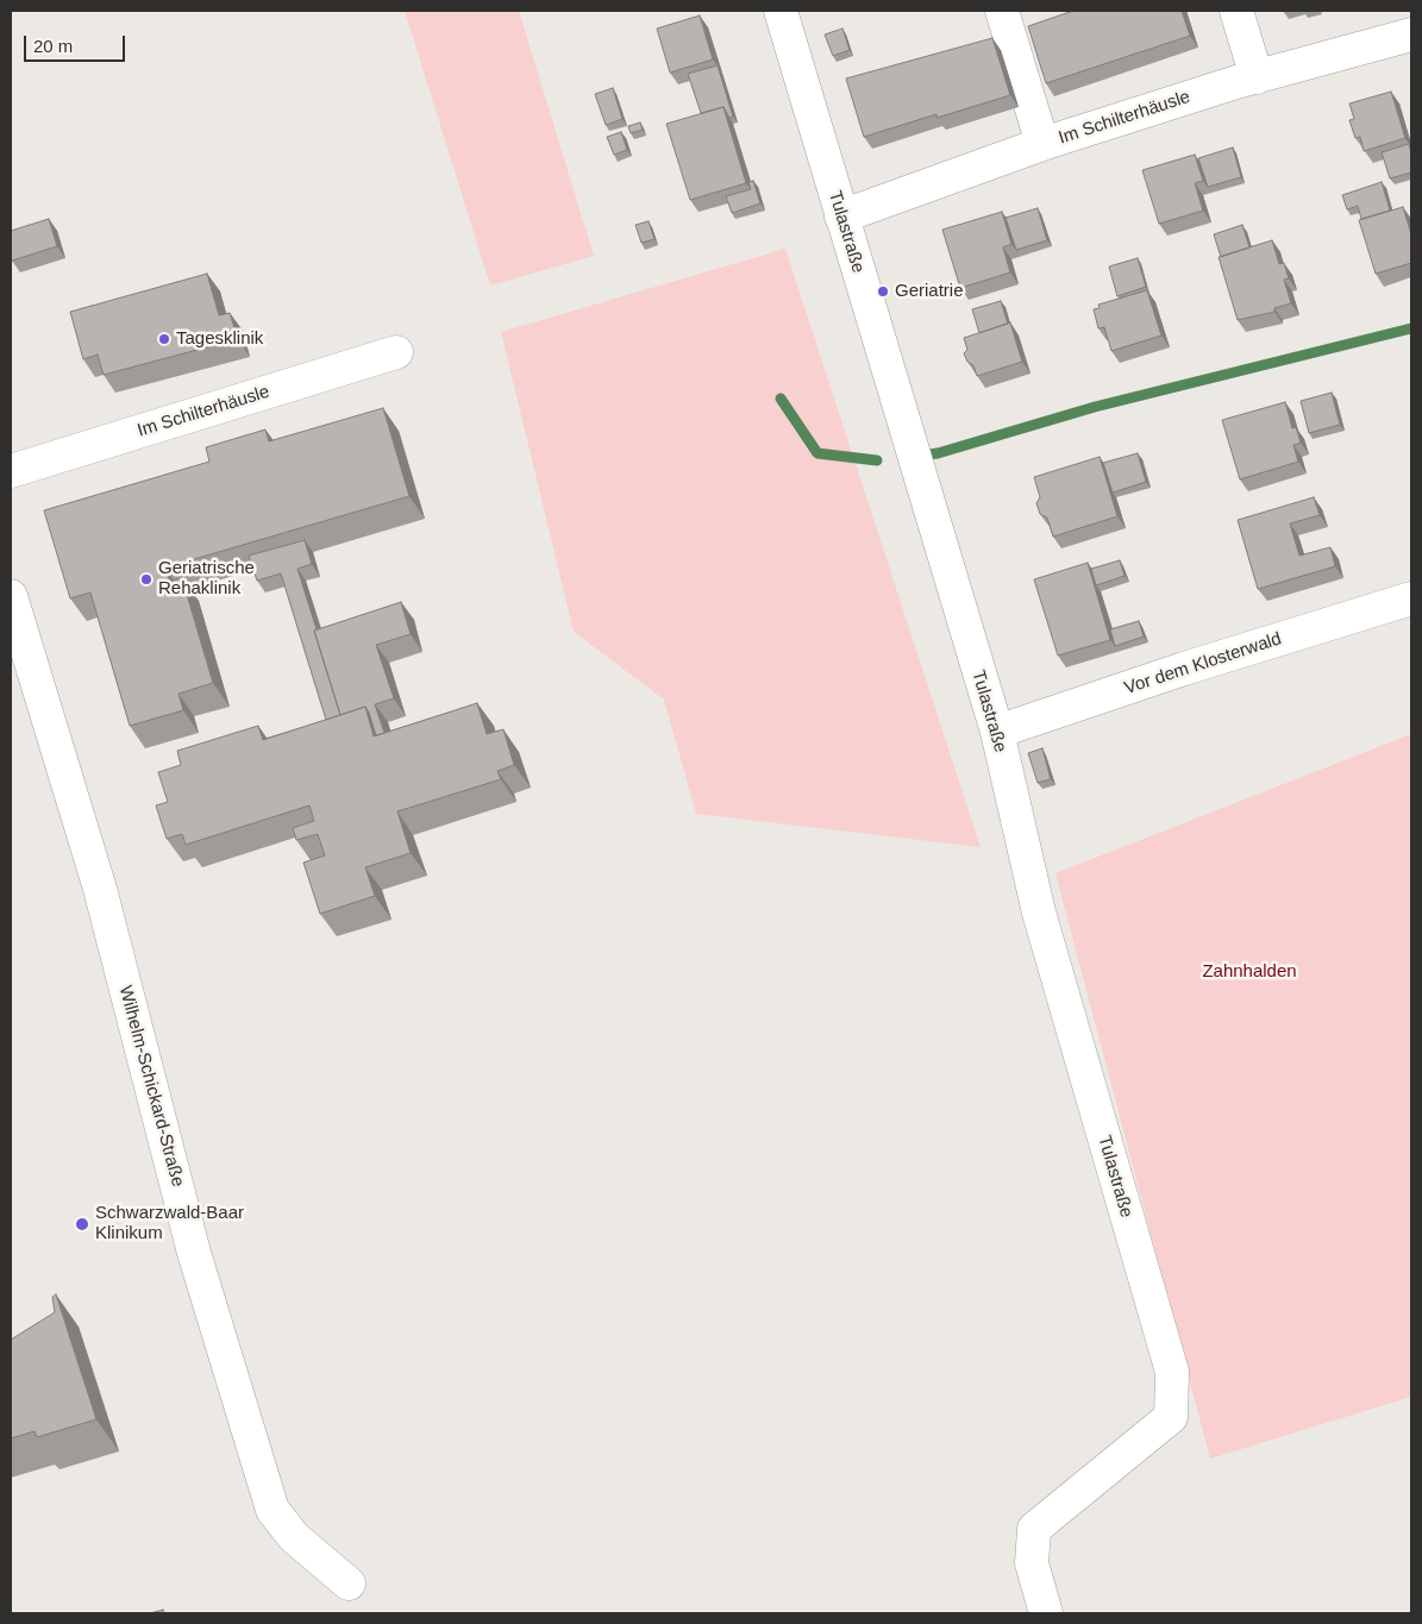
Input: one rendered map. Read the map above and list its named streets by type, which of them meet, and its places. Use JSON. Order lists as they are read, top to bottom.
{
  "streets": {
    "street": [
      "Im Schilterhäusle",
      "Tulastraße",
      "Vor dem Klosterwald",
      "Wilhelm-Schickard-Straße"
    ]
  },
  "crossings": [
    ["Im Schilterhäusle", "Tulastraße"],
    ["Tulastraße", "Vor dem Klosterwald"]
  ],
  "parks": ["Zahnhalden"],
  "places": [
    "Geriatrie",
    "Tagesklinik",
    "Geriatrische Rehaklinik",
    "Schwarzwald-Baar Klinikum"
  ],
  "scale_bar": "20 m"
}
